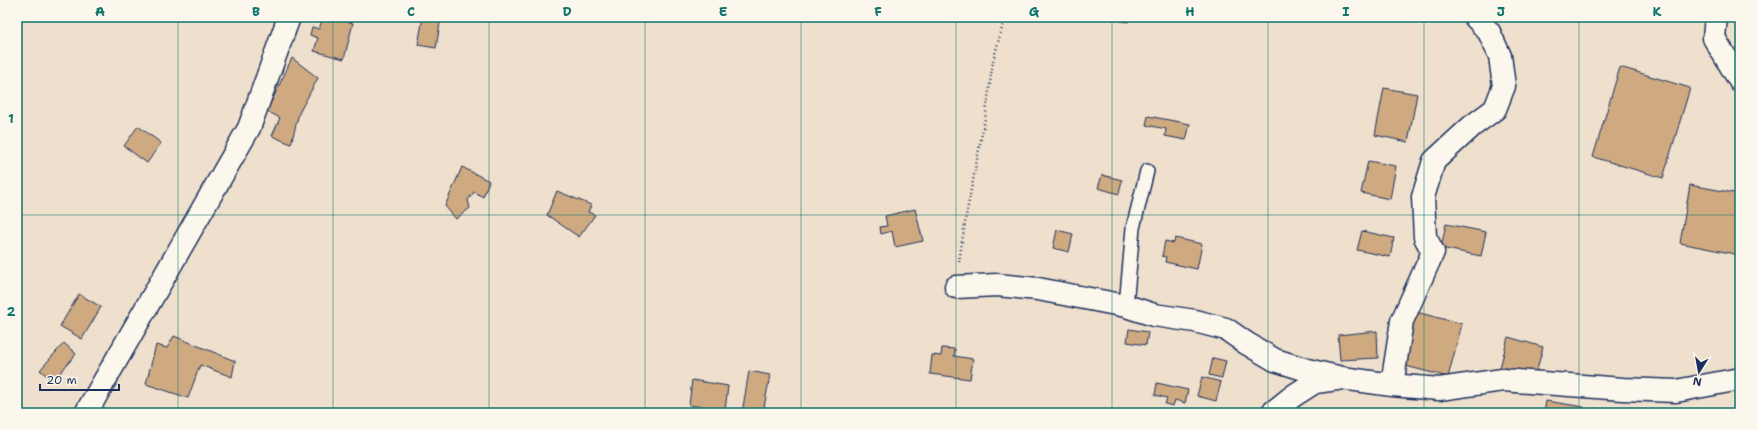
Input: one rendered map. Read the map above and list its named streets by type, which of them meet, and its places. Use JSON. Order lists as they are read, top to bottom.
{
  "scale_bar": "20 m",
  "north": "bottom",
  "grid": {
    "columns": [
      "A",
      "B",
      "C",
      "D",
      "E",
      "F",
      "G",
      "H",
      "I",
      "J",
      "K"
    ],
    "rows": ["1", "2"]
  }
}
